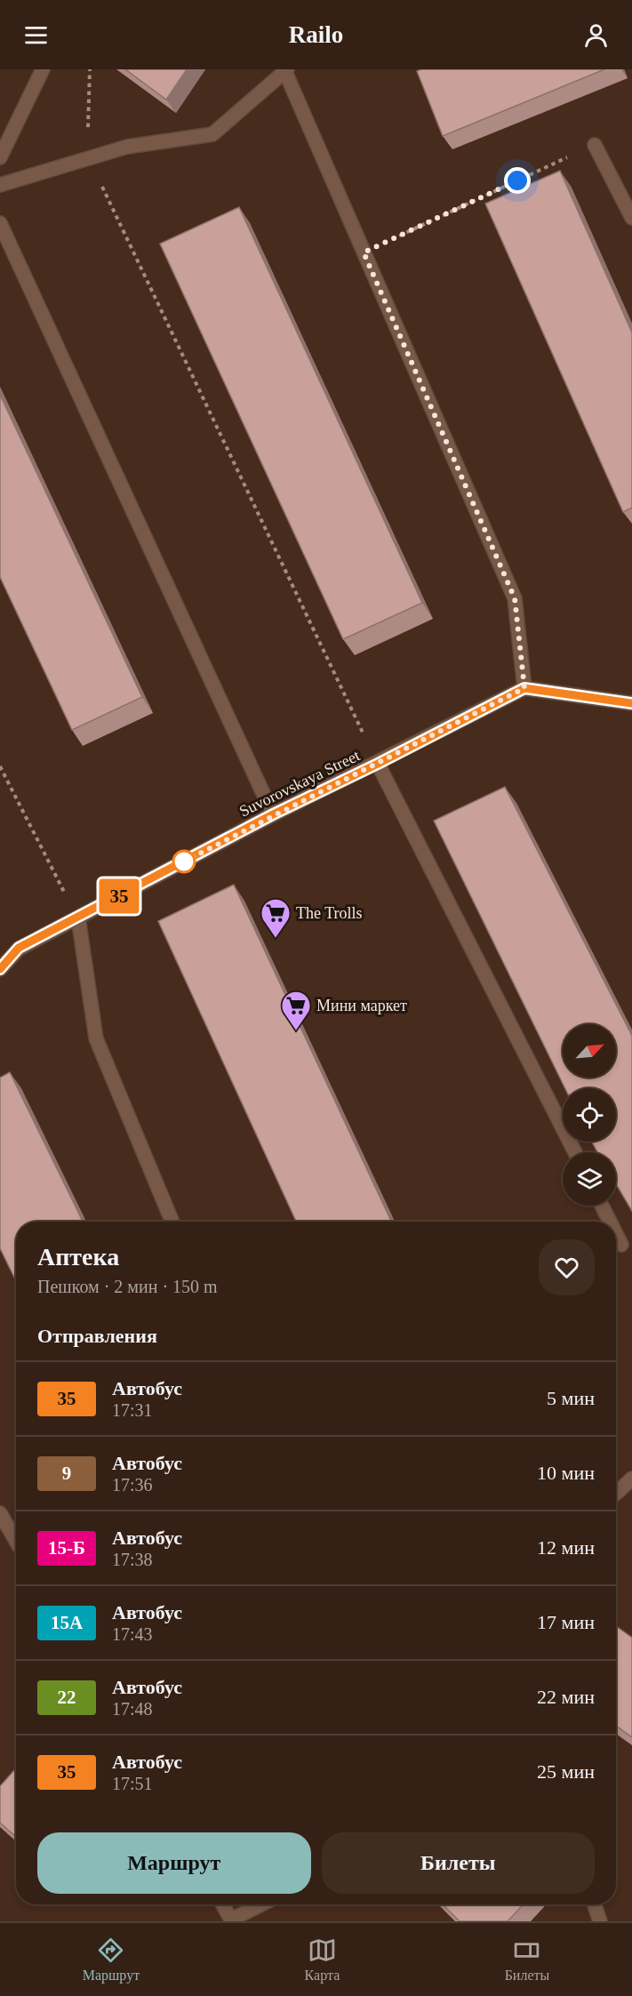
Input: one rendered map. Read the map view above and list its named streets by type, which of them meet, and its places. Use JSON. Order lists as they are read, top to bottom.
{
  "streets": {
    "street": ["Suvorovskaya Street"]
  },
  "places": {
    "supermarket": ["The Trolls", "Мини маркет"]
  },
  "lines": ["bus line 35"],
  "north": "top right",
  "page": {
    "header": "Railo",
    "on_map": "35",
    "heading": [
      ["Аптека", "Пешком · 2 мин · 150 m"],
      "Отправления"
    ],
    "list": [
      {
        "mark": "35",
        "name": "Автобус",
        "note": "17:31",
        "value": "5 мин"
      },
      {
        "mark": "9",
        "name": "Автобус",
        "note": "17:36",
        "value": "10 мин"
      },
      {
        "mark": "15-Б",
        "name": "Автобус",
        "note": "17:38",
        "value": "12 мин"
      },
      {
        "mark": "15А",
        "name": "Автобус",
        "note": "17:43",
        "value": "17 мин"
      },
      {
        "mark": "22",
        "name": "Автобус",
        "note": "17:48",
        "value": "22 мин"
      },
      {
        "mark": "35",
        "name": "Автобус",
        "note": "17:51",
        "value": "25 мин"
      }
    ],
    "buttons": ["Маршрут", "Билеты"],
    "tabs": ["Маршрут", "Карта", "Билеты"]
  }
}
